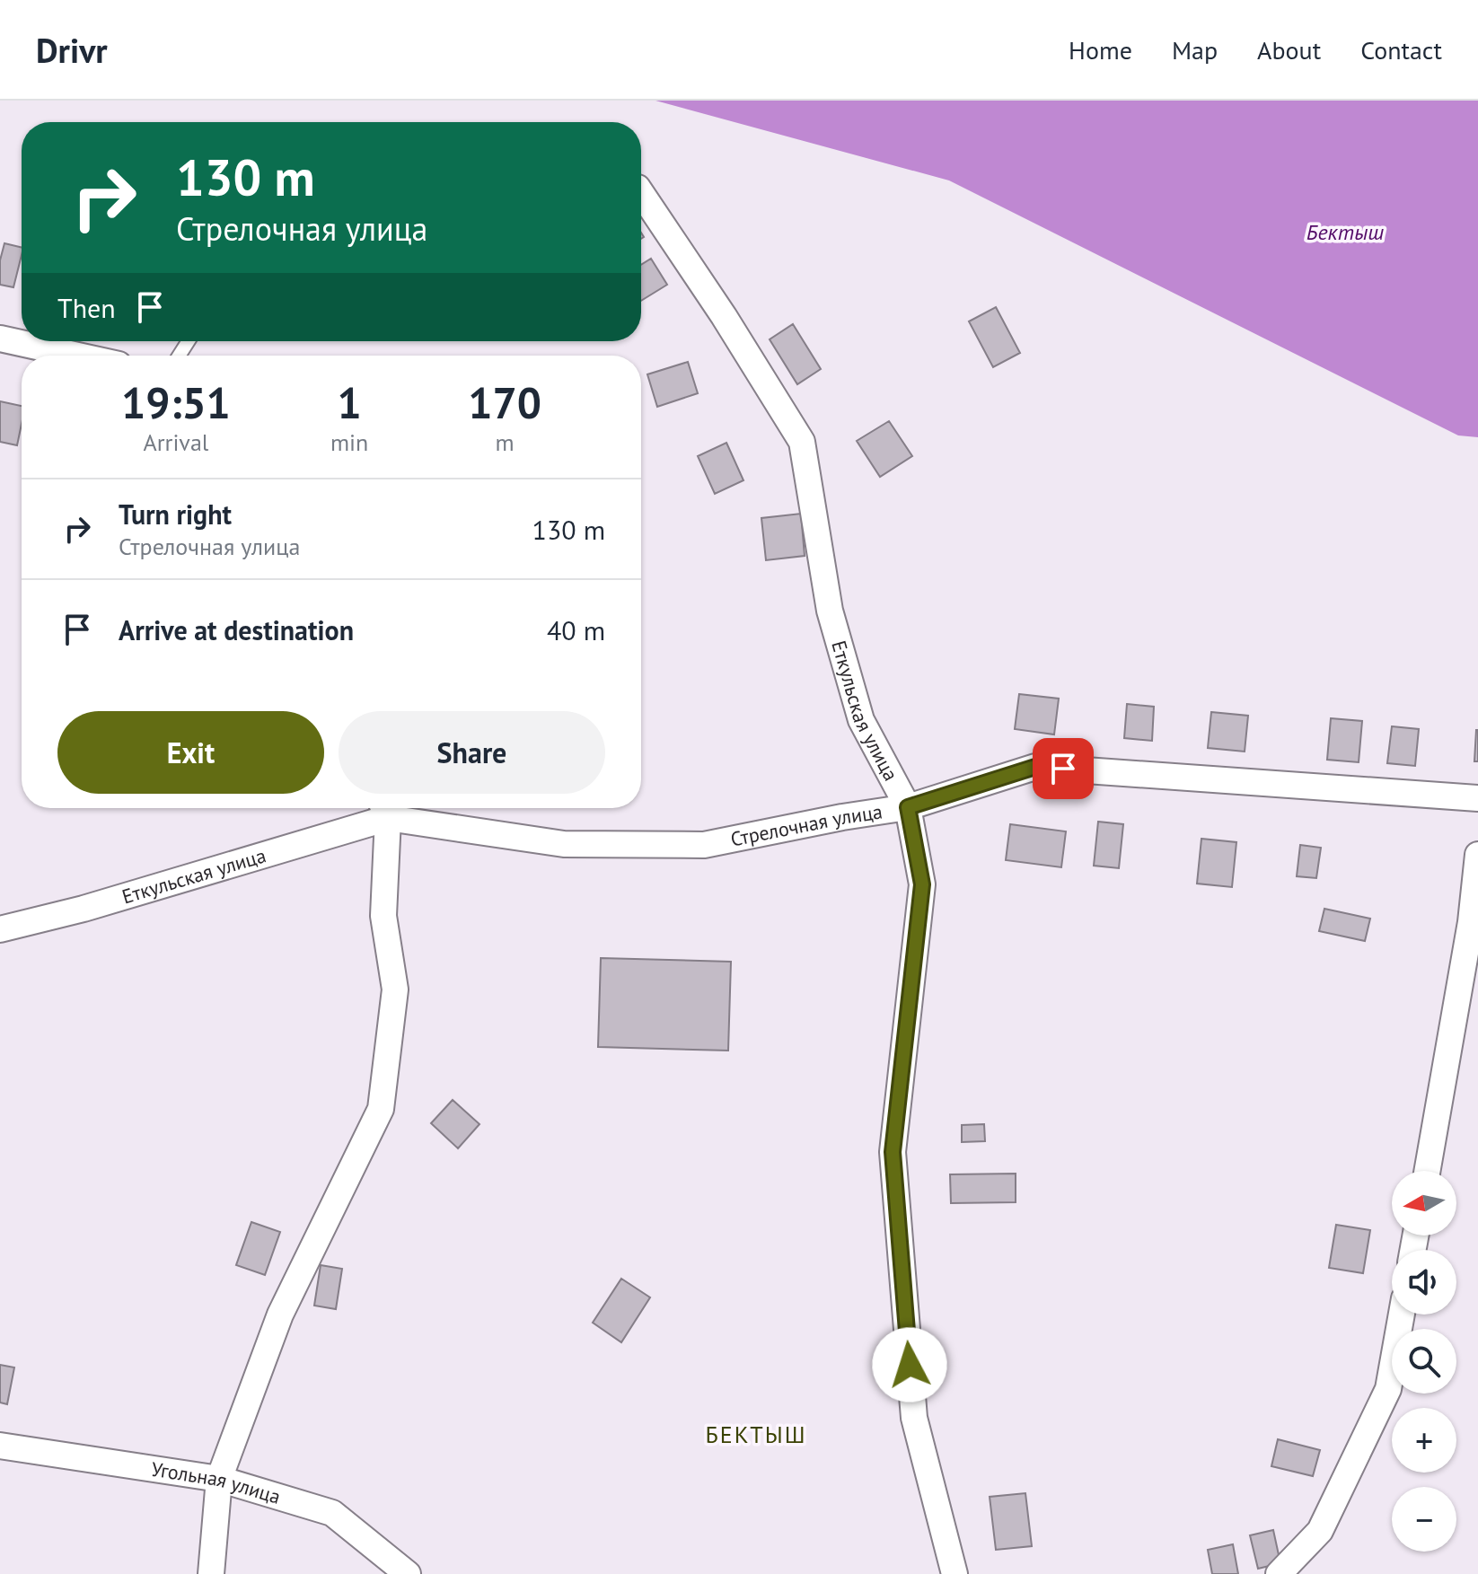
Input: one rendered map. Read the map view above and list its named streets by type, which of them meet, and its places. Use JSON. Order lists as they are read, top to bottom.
{
  "streets": {
    "street": ["Еткульская улица", "Стрелочная улица", "Угольная улица"]
  },
  "crossings": [
    ["Еткульская улица", "Стрелочная улица"]
  ],
  "districts": ["БЕКТЫШ"],
  "water": ["Бектыш"],
  "north": "left",
  "page": {
    "header": "Drivr",
    "nav": [
      "Home",
      "Map",
      "About",
      "Contact"
    ],
    "turn": ["130 m", "Стрелочная улица"],
    "then": "Then",
    "eta": [
      "19:51",
      "Arrival",
      "1",
      "min",
      "170",
      "m"
    ],
    "list": [
      {
        "name": "Turn right",
        "note": "Стрелочная улица",
        "value": "130 m"
      },
      {
        "name": "Arrive at destination",
        "value": "40 m"
      }
    ],
    "buttons": ["Exit", "Share"],
    "map_buttons": ["+", "−"]
  }
}
